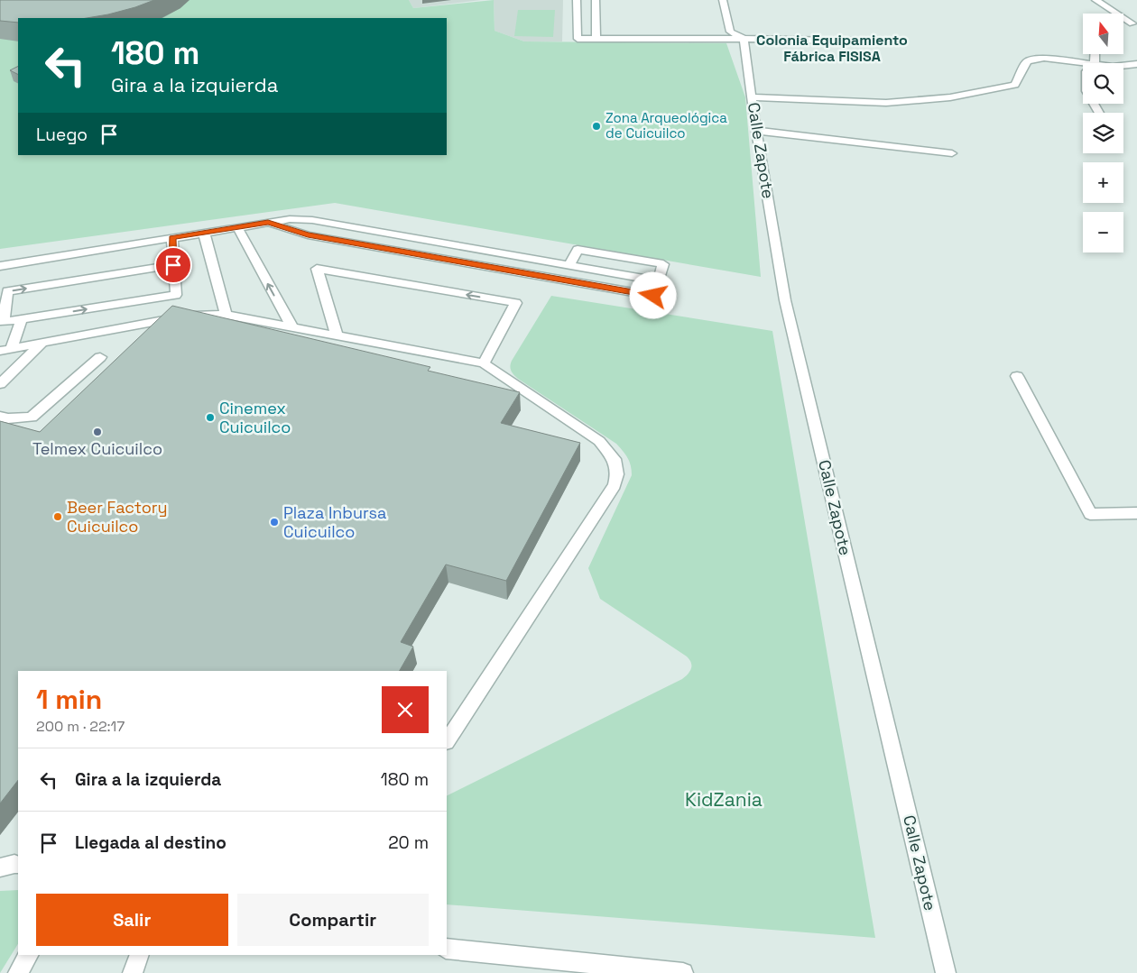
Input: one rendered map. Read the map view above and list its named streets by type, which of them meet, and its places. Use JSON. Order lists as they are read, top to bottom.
{
  "streets": {
    "street": ["Calle Zapote"]
  },
  "districts": ["Colonia Equipamiento Fábrica FISISA"],
  "parks": ["KidZania"],
  "places": [
    "Zona Arqueológica de Cuicuilco",
    "Cinemex Cuicuilco",
    "Telmex Cuicuilco",
    "Beer Factory Cuicuilco",
    "Plaza Inbursa Cuicuilco"
  ],
  "north": "top",
  "page": {
    "map_buttons": ["+", "−"],
    "turn": ["180 m", "Gira a la izquierda"],
    "then": "Luego",
    "heading": ["1 min", "200 m · 22:17"],
    "list": [
      {
        "name": "Gira a la izquierda",
        "value": "180 m"
      },
      {
        "name": "Llegada al destino",
        "value": "20 m"
      }
    ],
    "buttons": ["Salir", "Compartir"]
  }
}
